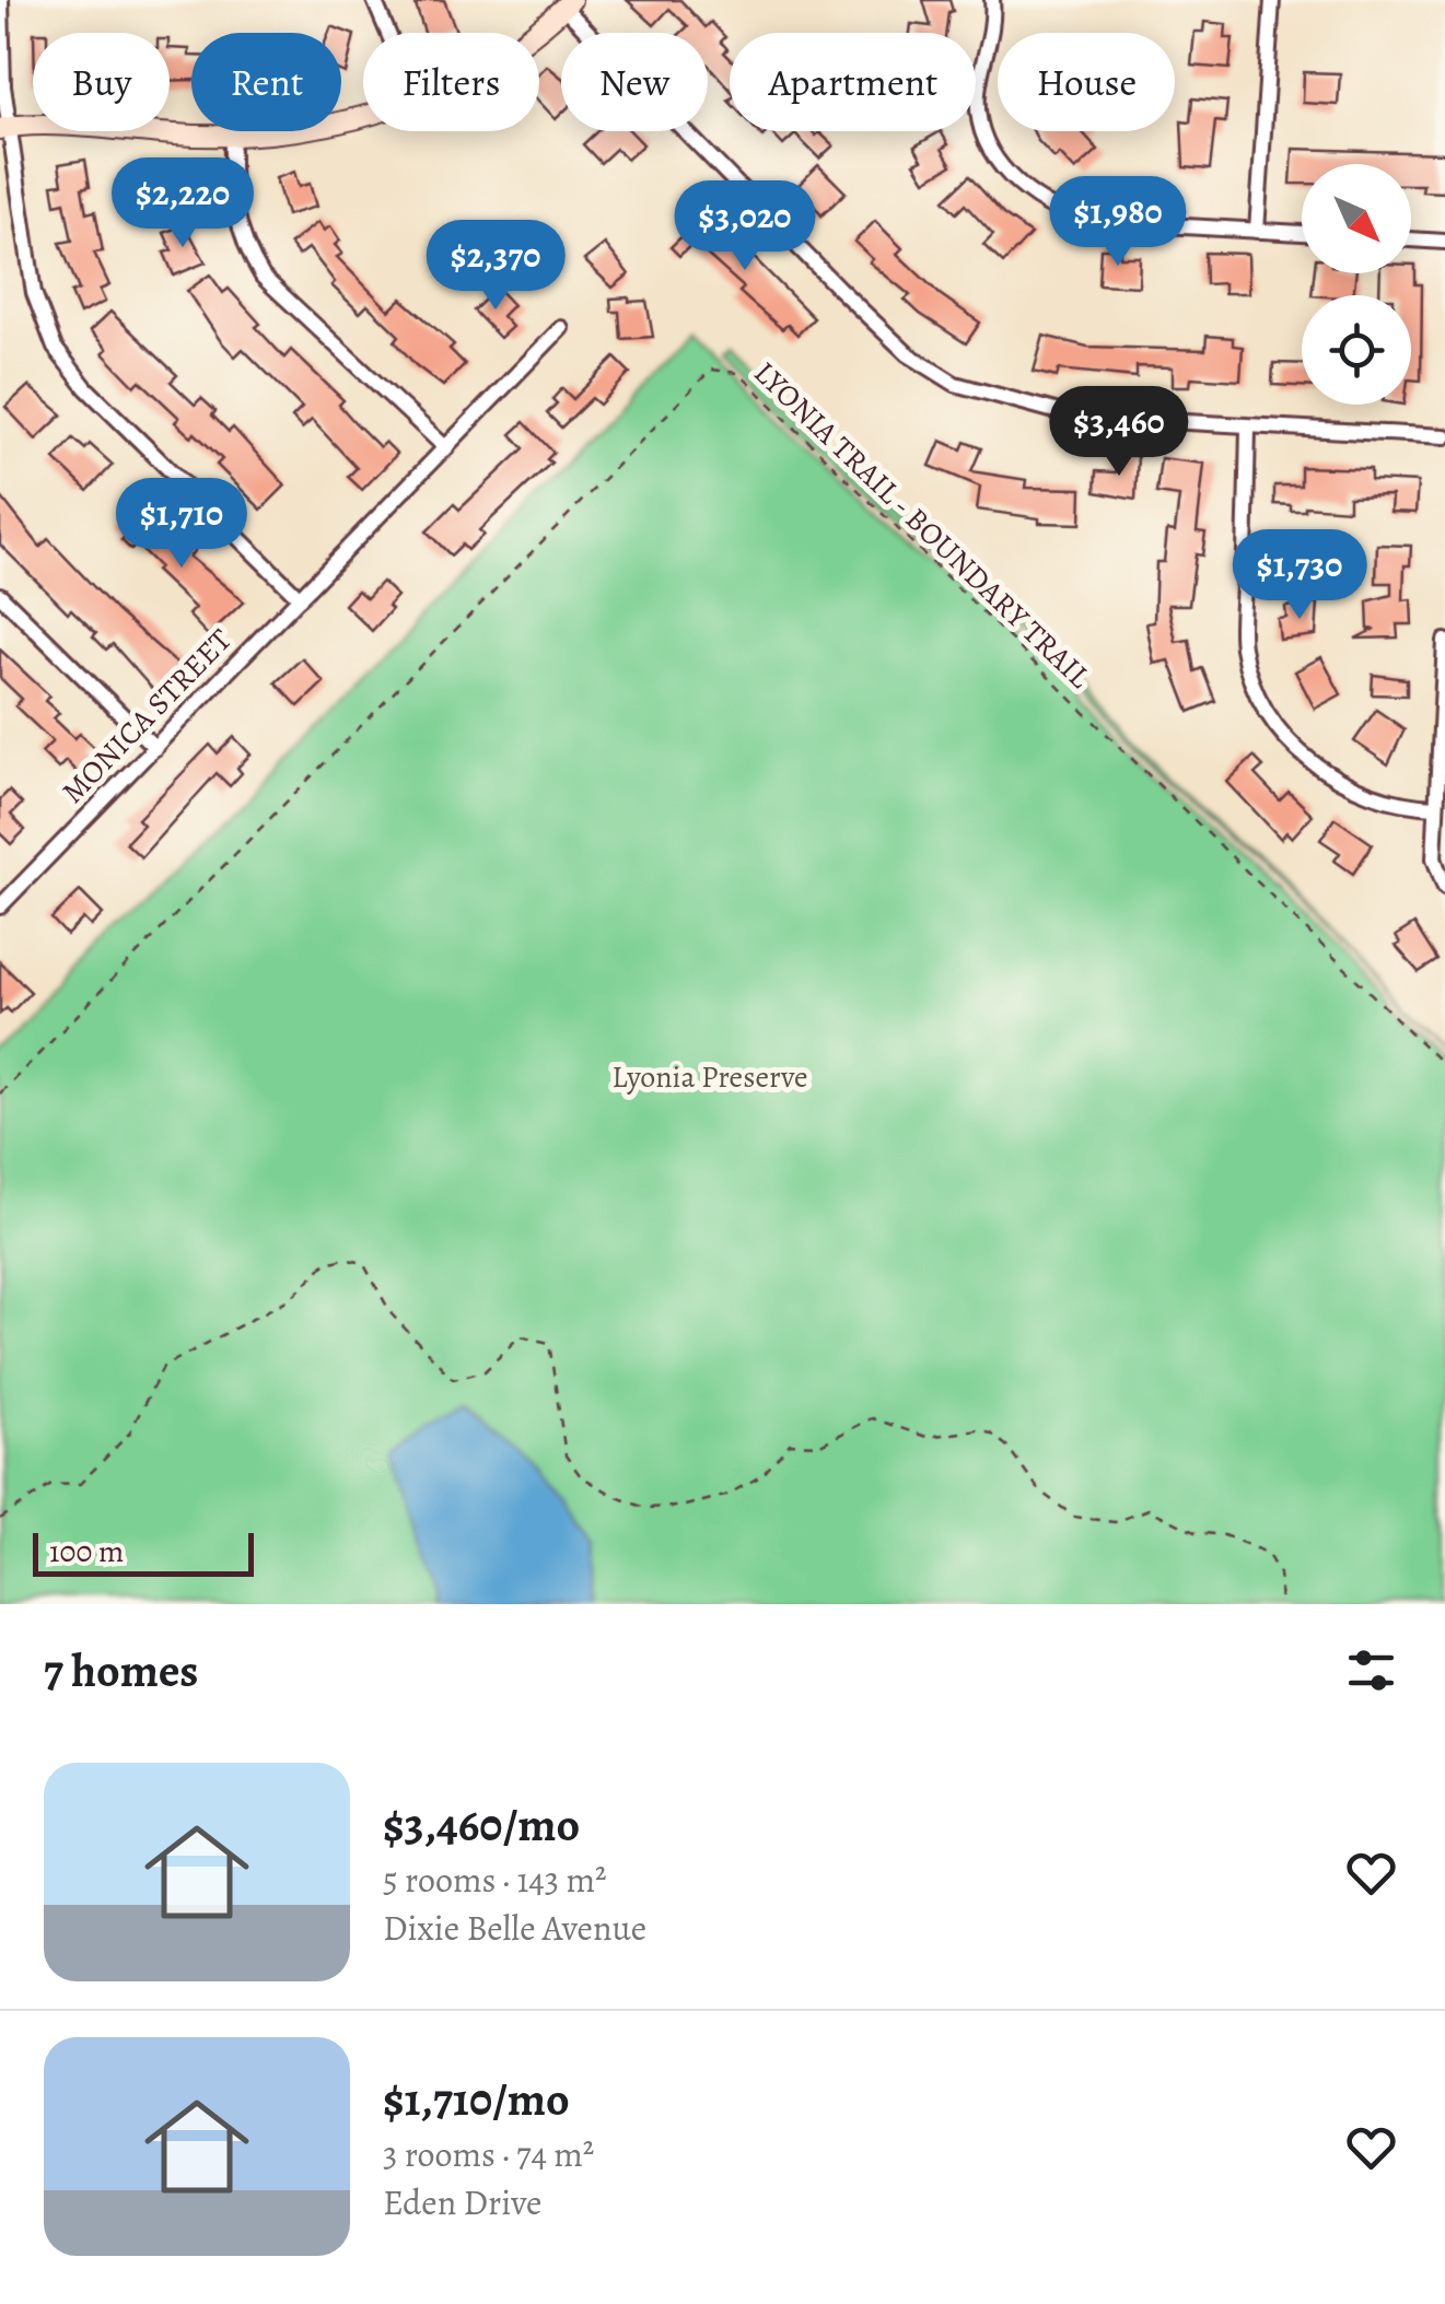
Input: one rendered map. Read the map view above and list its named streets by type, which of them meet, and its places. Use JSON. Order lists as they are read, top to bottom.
{
  "streets": {
    "street": ["MONICA STREET"],
    "path": ["LYONIA TRAIL - BOUNDARY TRAIL"]
  },
  "parks": ["Lyonia Preserve"],
  "scale_bar": "100 m",
  "north": "bottom right",
  "page": {
    "chip": [
      "Buy",
      "Rent",
      "Filters",
      "New",
      "Apartment",
      "House"
    ],
    "price": [
      "$2,220",
      "$1,980",
      "$3,020",
      "$2,370",
      "$3,460",
      "$1,710",
      "$1,730"
    ],
    "scale": "100 m",
    "heading": "7 homes",
    "list": [
      {
        "name": "$3,460/mo",
        "note": "5 rooms · 143 m² · Dixie Belle Avenue"
      },
      {
        "name": "$1,710/mo",
        "note": "3 rooms · 74 m² · Eden Drive"
      }
    ]
  }
}
